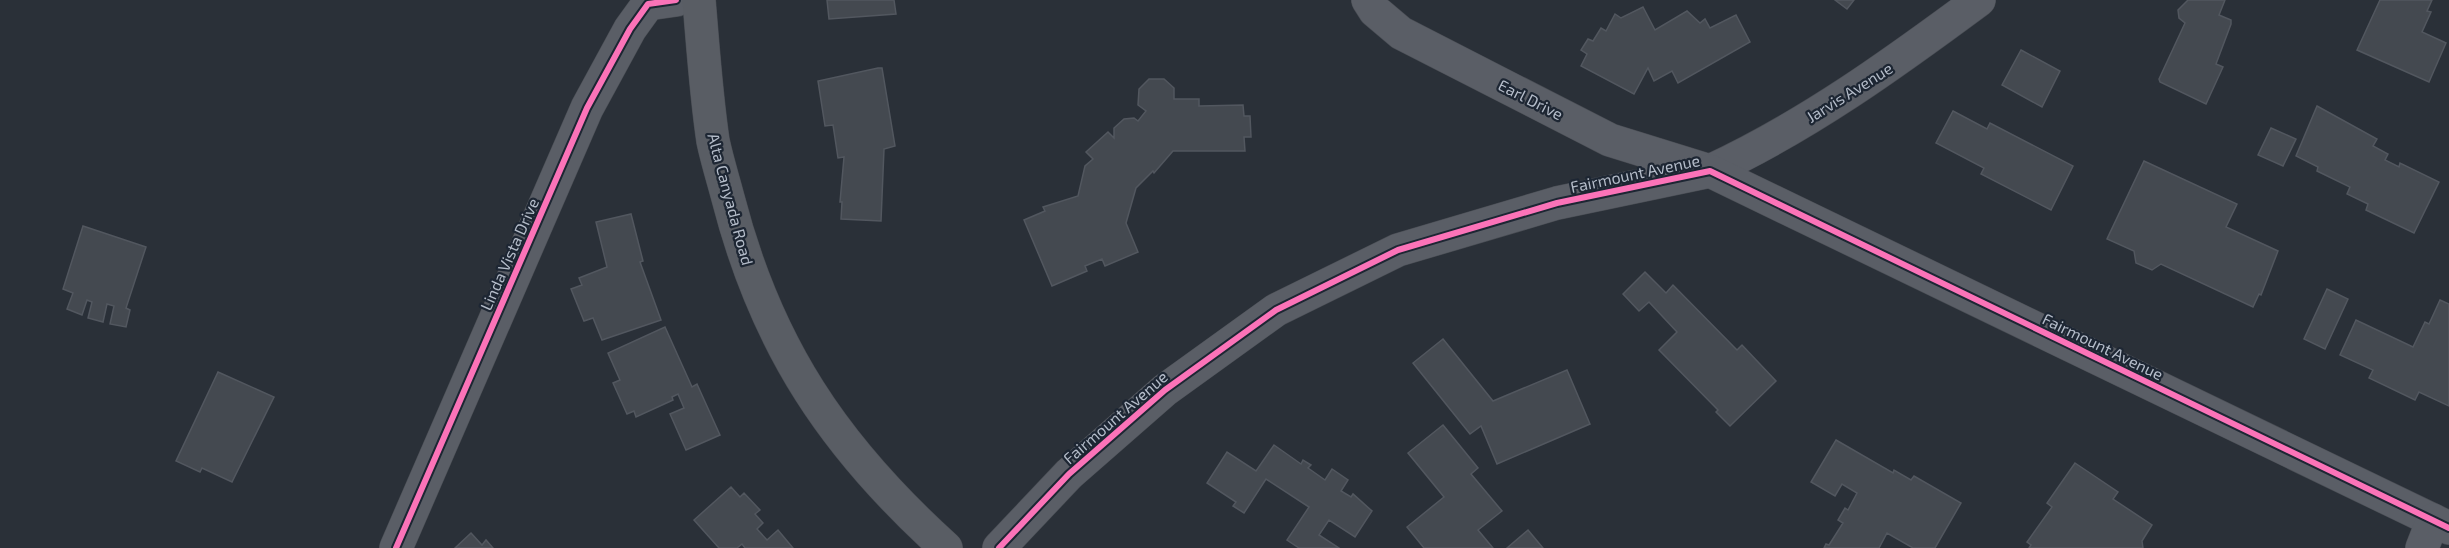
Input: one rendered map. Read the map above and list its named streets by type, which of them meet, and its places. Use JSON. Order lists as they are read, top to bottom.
{
  "streets": {
    "street": [
      "Jarvis Avenue",
      "Earl Drive",
      "Fairmount Avenue",
      "Alta Canyada Road",
      "Linda Vista Drive"
    ]
  },
  "crossings": [
    ["Jarvis Avenue", "Earl Drive"],
    ["Jarvis Avenue", "Fairmount Avenue"],
    ["Earl Drive", "Fairmount Avenue"]
  ]
}
